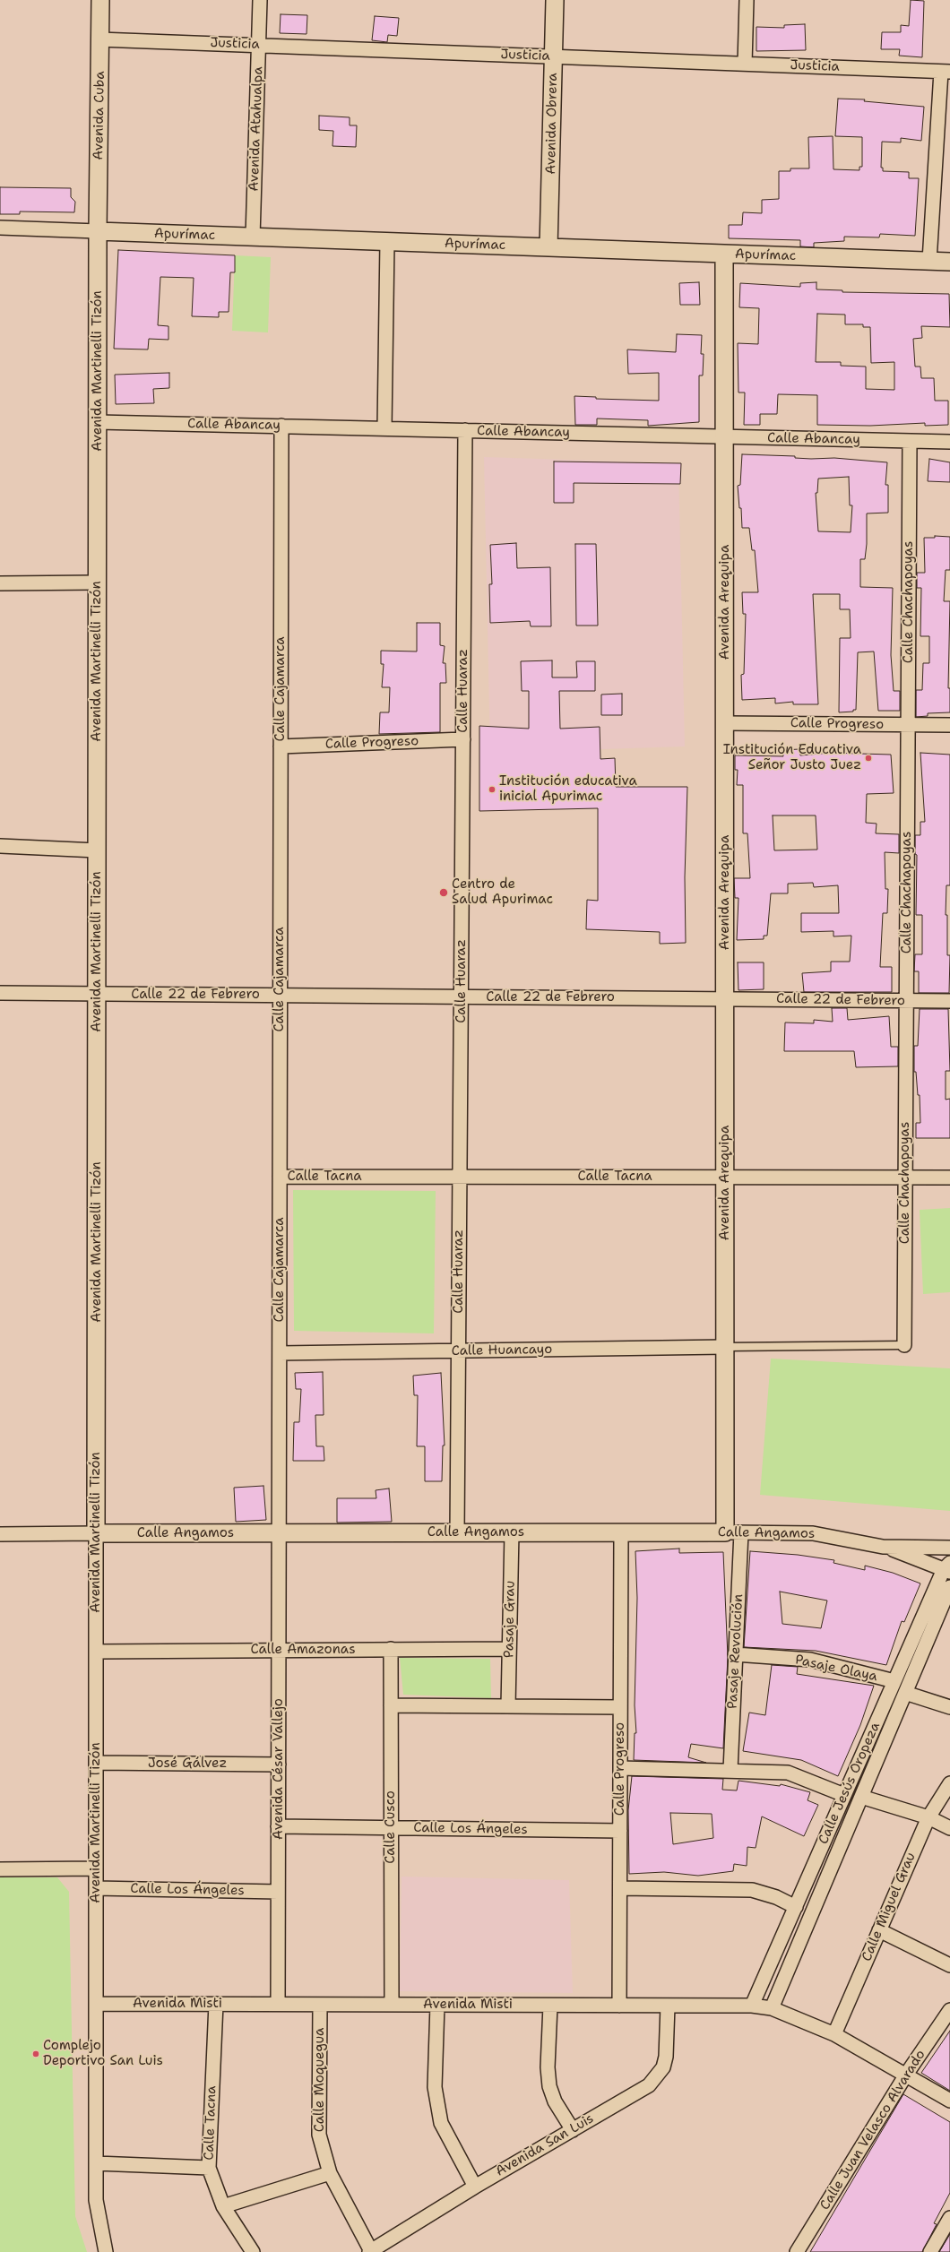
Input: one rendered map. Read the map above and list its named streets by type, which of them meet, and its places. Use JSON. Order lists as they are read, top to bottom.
{
  "streets": {
    "street": [
      "Justicia",
      "Avenida Cuba",
      "Avenida Obrera",
      "Avenida Atahualpa",
      "Apurímac",
      "Avenida Martinelli Tizón",
      "Calle Abancay",
      "Avenida Arequipa",
      "Calle Chachapoyas",
      "Calle Cajamarca",
      "Calle Huaraz",
      "Calle Progreso",
      "Calle 22 de Febrero",
      "Calle Tacna",
      "Calle Huancayo",
      "Calle Angamos",
      "Pasaje Grau",
      "Calle Amazonas",
      "Pasaje Revolución",
      "Pasaje Olaya",
      "José Gálvez",
      "Avenida César Vallejo",
      "Calle Jesús Oropeza",
      "Calle Cusco",
      "Calle Los Ángeles",
      "Calle Miguel Grau",
      "Avenida Misti",
      "Calle Moquegua",
      "Calle Juan Velasco Alvarado",
      "Avenida San Luis"
    ]
  },
  "crossings": [
    ["Justicia", "Avenida Cuba"],
    ["Justicia", "Avenida Obrera"],
    ["Justicia", "Avenida Atahualpa"],
    ["Avenida Cuba", "Apurímac"],
    ["Avenida Cuba", "Avenida Martinelli Tizón"],
    ["Avenida Obrera", "Apurímac"],
    ["Avenida Atahualpa", "Apurímac"],
    ["Apurímac", "Avenida Martinelli Tizón"],
    ["Apurímac", "Avenida Arequipa"],
    ["Avenida Martinelli Tizón", "Calle Abancay"],
    ["Avenida Martinelli Tizón", "Calle 22 de Febrero"],
    ["Avenida Martinelli Tizón", "Calle Angamos"],
    ["Avenida Martinelli Tizón", "Calle Amazonas"],
    ["Avenida Martinelli Tizón", "José Gálvez"],
    ["Avenida Martinelli Tizón", "Calle Los Ángeles"],
    ["Avenida Martinelli Tizón", "Avenida Misti"],
    ["Calle Abancay", "Avenida Arequipa"],
    ["Calle Abancay", "Calle Chachapoyas"],
    ["Calle Abancay", "Calle Cajamarca"],
    ["Calle Abancay", "Calle Huaraz"],
    ["Avenida Arequipa", "Calle Progreso"],
    ["Avenida Arequipa", "Calle 22 de Febrero"],
    ["Avenida Arequipa", "Calle Tacna"],
    ["Avenida Arequipa", "Calle Huancayo"],
    ["Avenida Arequipa", "Calle Angamos"],
    ["Avenida Arequipa", "Pasaje Revolución"],
    ["Calle Chachapoyas", "Calle Progreso"],
    ["Calle Chachapoyas", "Calle 22 de Febrero"],
    ["Calle Chachapoyas", "Calle Tacna"],
    ["Calle Cajamarca", "Calle Progreso"],
    ["Calle Cajamarca", "Calle 22 de Febrero"],
    ["Calle Cajamarca", "Calle Tacna"],
    ["Calle Cajamarca", "Calle Huancayo"],
    ["Calle Cajamarca", "Calle Angamos"],
    ["Calle Cajamarca", "Avenida César Vallejo"],
    ["Calle Huaraz", "Calle Progreso"],
    ["Calle Huaraz", "Calle 22 de Febrero"],
    ["Calle Huaraz", "Calle Tacna"],
    ["Calle Huaraz", "Calle Huancayo"],
    ["Calle Huaraz", "Calle Angamos"],
    ["Calle Progreso", "Calle Angamos"],
    ["Calle Progreso", "Calle Los Ángeles"],
    ["Calle Progreso", "Avenida Misti"],
    ["Calle Tacna", "Avenida Misti"],
    ["Calle Angamos", "Pasaje Grau"],
    ["Calle Angamos", "Pasaje Revolución"],
    ["Calle Angamos", "Avenida César Vallejo"],
    ["Pasaje Grau", "Calle Amazonas"],
    ["Calle Amazonas", "Avenida César Vallejo"],
    ["Calle Amazonas", "Calle Cusco"],
    ["Pasaje Revolución", "Pasaje Olaya"],
    ["Pasaje Olaya", "Calle Jesús Oropeza"],
    ["José Gálvez", "Avenida César Vallejo"],
    ["Avenida César Vallejo", "Calle Los Ángeles"],
    ["Avenida César Vallejo", "Avenida Misti"],
    ["Calle Jesús Oropeza", "Avenida Misti"],
    ["Calle Cusco", "Calle Los Ángeles"],
    ["Calle Cusco", "Avenida Misti"],
    ["Calle Miguel Grau", "Avenida Misti"],
    ["Avenida Misti", "Calle Moquegua"],
    ["Avenida Misti", "Calle Juan Velasco Alvarado"],
    ["Avenida Misti", "Avenida San Luis"],
    ["Calle Moquegua", "Avenida San Luis"]
  ],
  "places": [
    "Institución Educativa Señor Justo Juez",
    "Institución educativa inicial Apurimac",
    "Centro de Salud Apurimac",
    "Complejo Deportivo San Luis"
  ]
}
